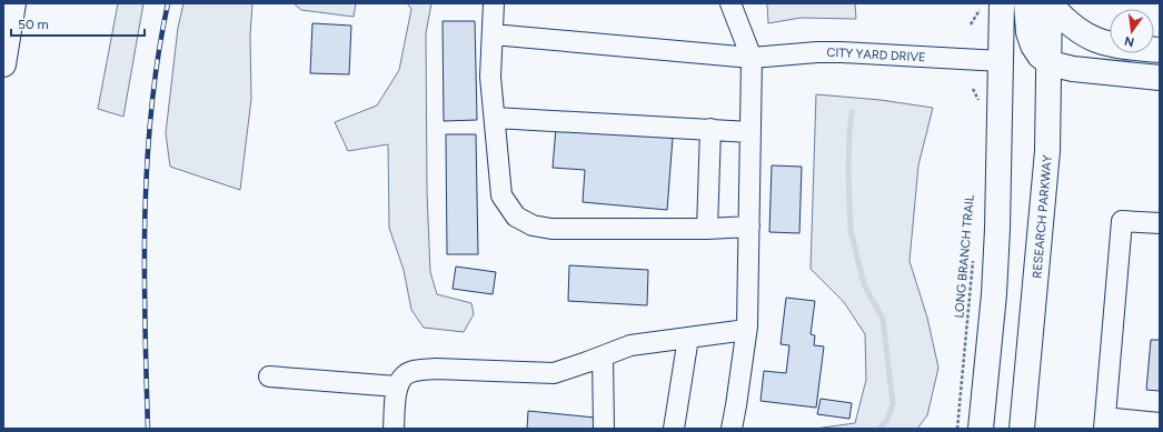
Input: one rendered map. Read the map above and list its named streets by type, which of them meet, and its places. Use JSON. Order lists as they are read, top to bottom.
{
  "streets": {
    "main road": ["RESEARCH PARKWAY"],
    "street": ["CITY YARD DRIVE"],
    "path": ["LONG BRANCH TRAIL"]
  },
  "scale_bar": "50 m",
  "north": "bottom"
}
